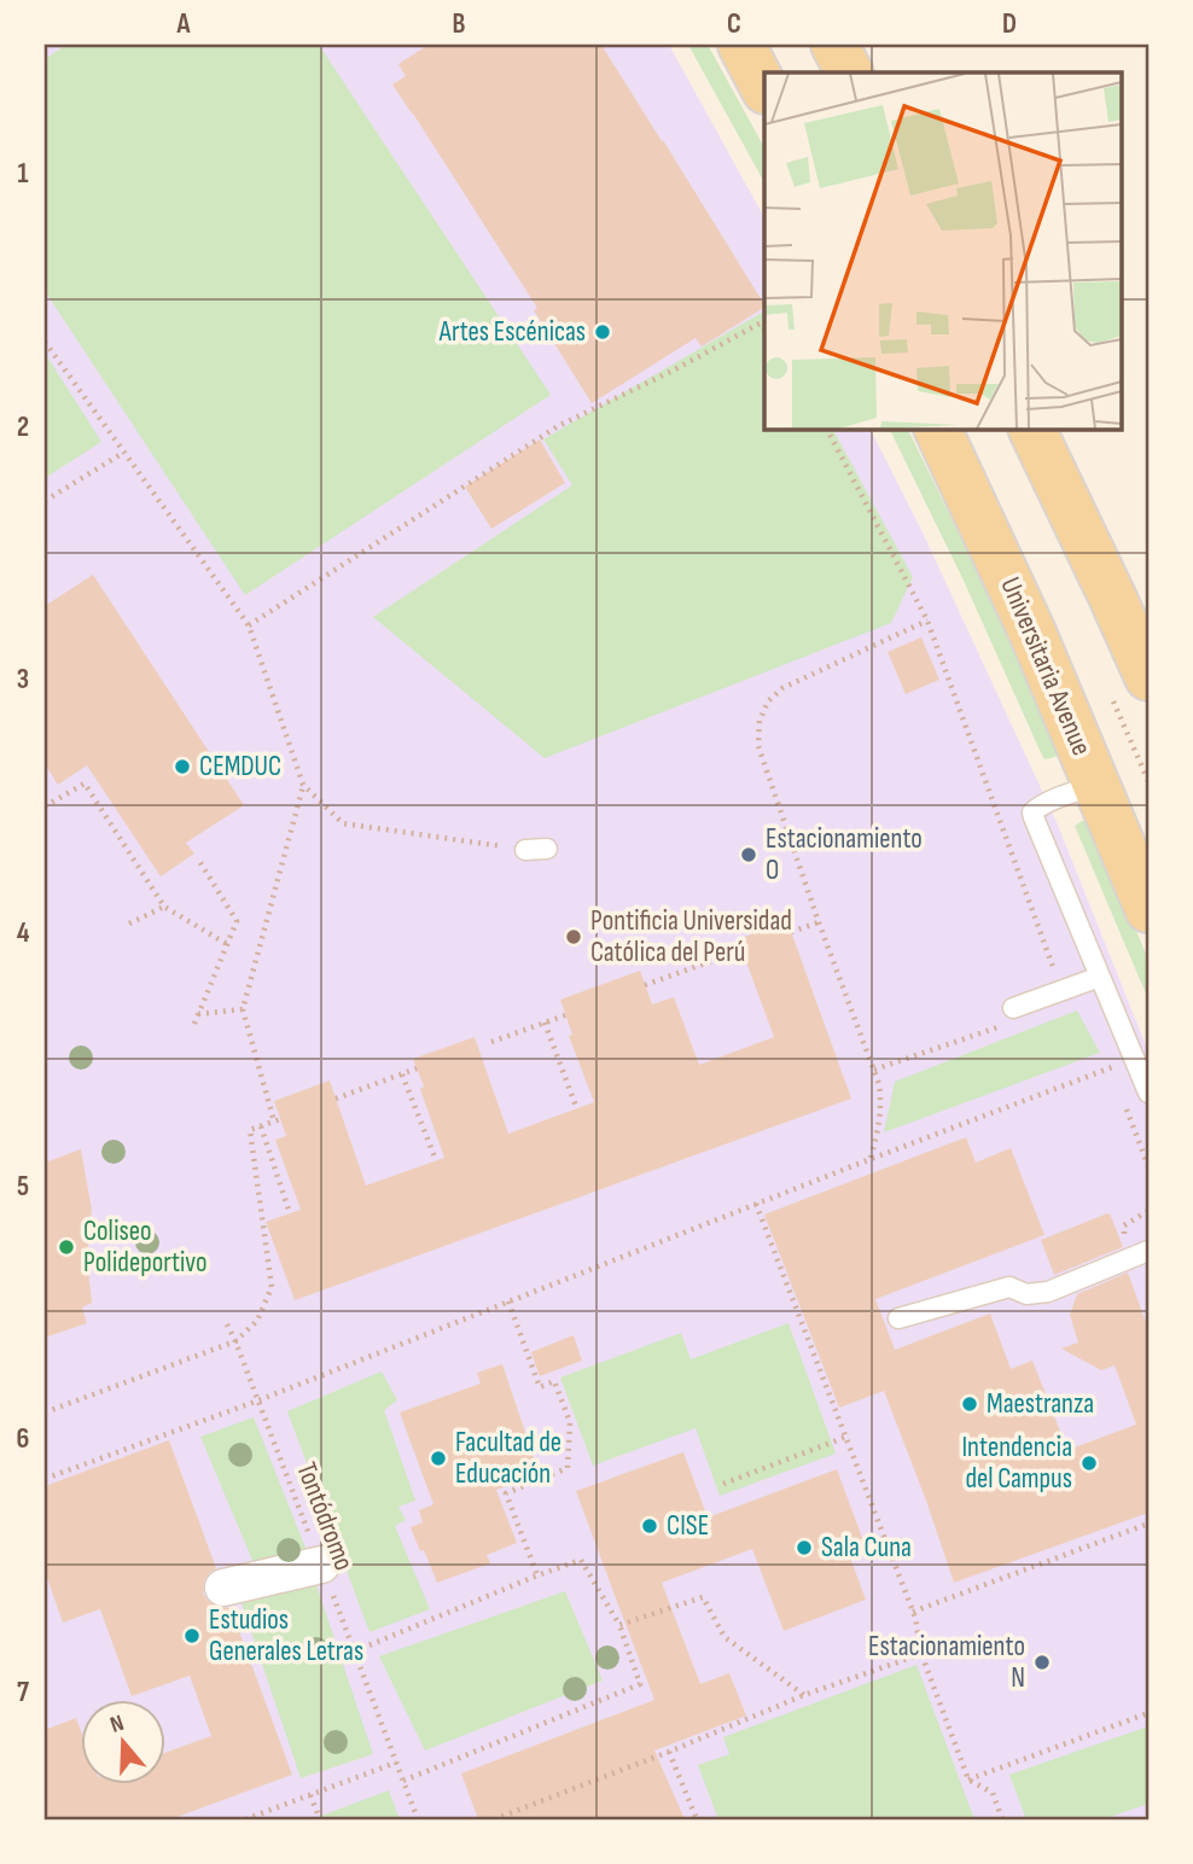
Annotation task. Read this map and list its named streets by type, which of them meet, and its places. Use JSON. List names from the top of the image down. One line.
{"streets":{"main road":["Universitaria Avenue"],"path":["Tontódromo"]},"places":["Artes Escénicas","CEMDUC","Estacionamiento O","Pontificia Universidad Católica del Perú","Coliseo Polideportivo","Maestranza","Facultad de Educación","Intendencia del Campus","CISE","Sala Cuna","Estudios Generales Letras","Estacionamiento N"],"north":"top","grid":{"columns":["A","B","C","D"],"rows":["1","2","3","4","5","6","7"]}}
